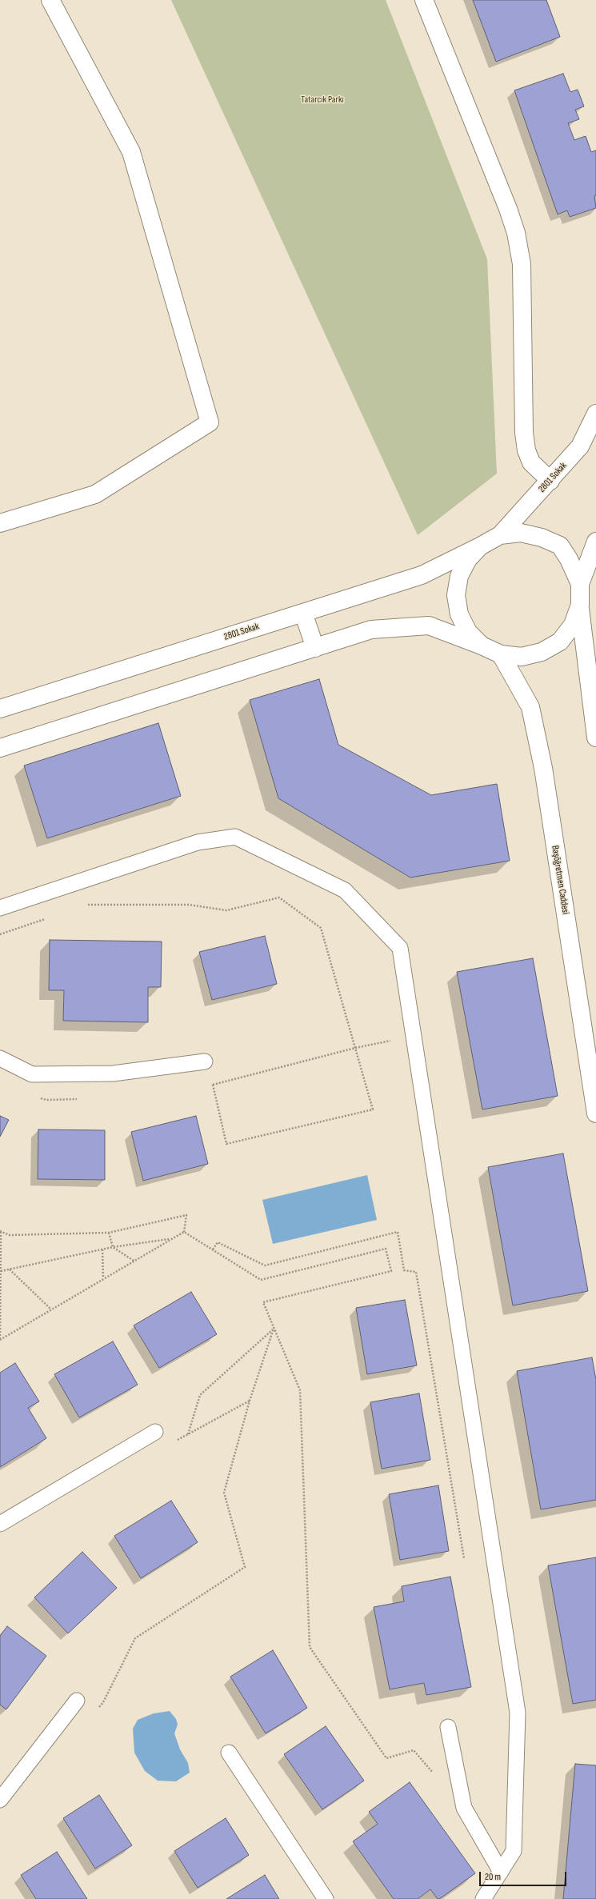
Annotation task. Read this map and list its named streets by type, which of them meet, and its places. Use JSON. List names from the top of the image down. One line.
{"streets":{"street":["2801 Sokak","Başöğretmen Caddesi"]},"parks":["Tatarcık Parkı"],"scale_bar":"20 m"}
